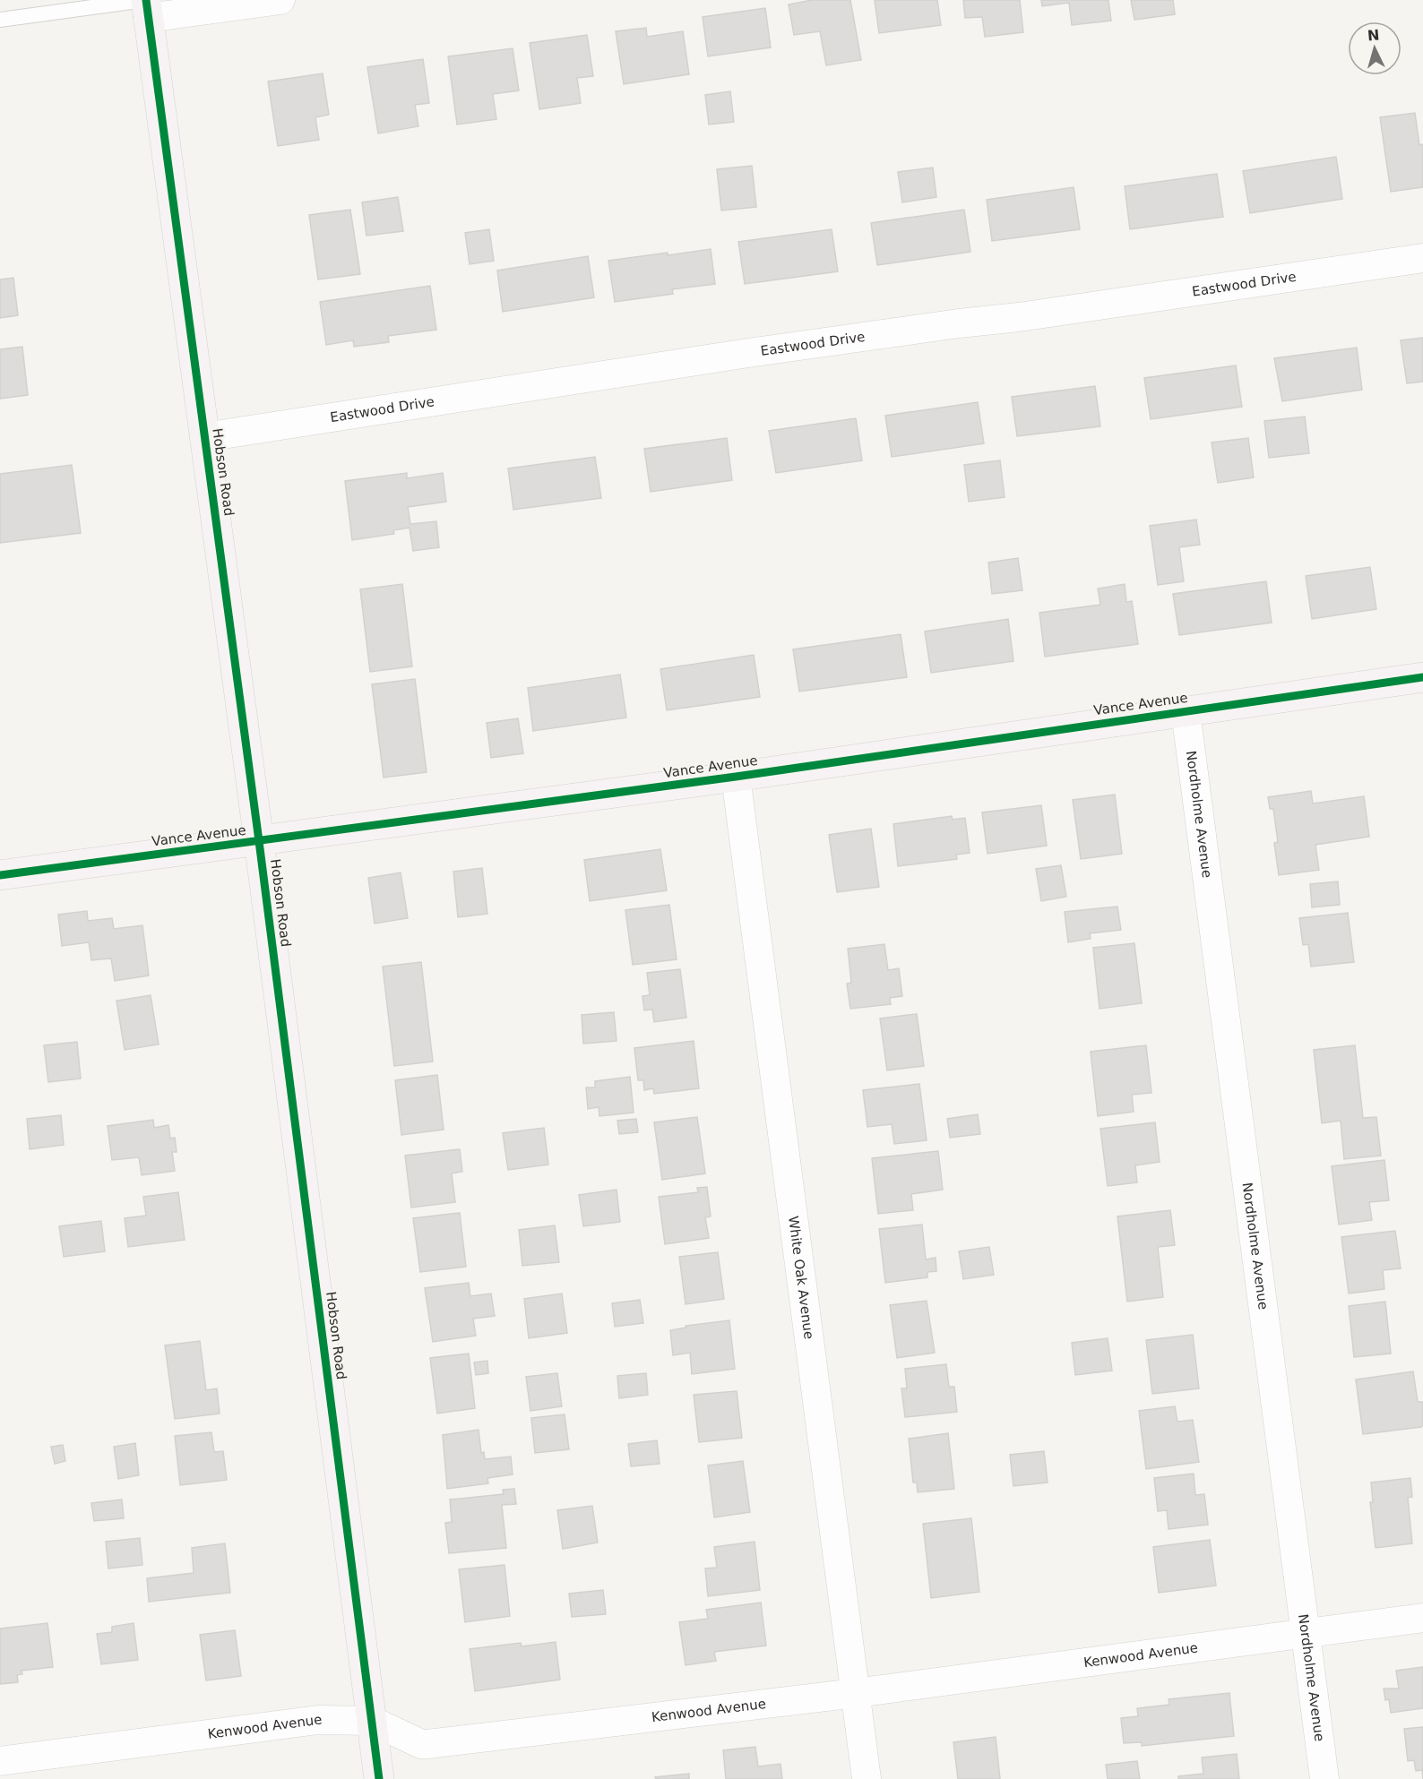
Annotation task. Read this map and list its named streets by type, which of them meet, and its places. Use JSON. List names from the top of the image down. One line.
{"streets":{"main road":["Hobson Road","Vance Avenue"],"street":["Eastwood Drive","Nordholme Avenue","White Oak Avenue","Kenwood Avenue"]},"crossings":[["Eastwood Drive","Hobson Road"],["Hobson Road","Vance Avenue"],["Hobson Road","Kenwood Avenue"],["Vance Avenue","Nordholme Avenue"],["Vance Avenue","White Oak Avenue"],["Nordholme Avenue","Kenwood Avenue"],["White Oak Avenue","Kenwood Avenue"]],"north":"top"}
